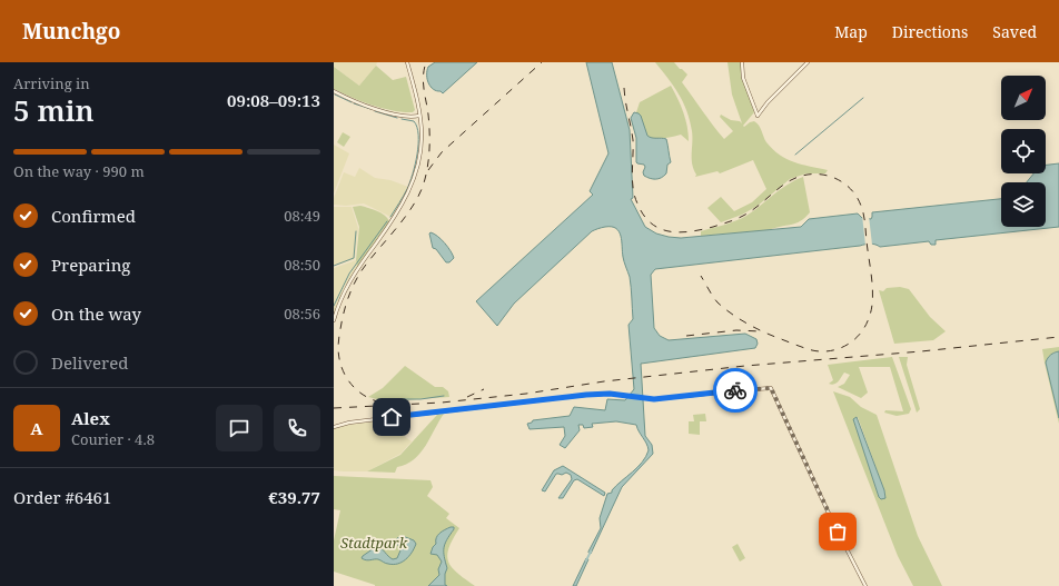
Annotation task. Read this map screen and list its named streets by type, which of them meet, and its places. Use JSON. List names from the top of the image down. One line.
{"parks":["Stadtpark"],"north":"top right","page":{"header":"Munchgo","nav":["Map","Directions","Saved"],"heading":["5 min","Arriving in","09:08–09:13"],"panel":["Alex","Courier · 4.8","Order #6461","€39.77"],"bar":"On the way · 990 m","list":[["Confirmed","08:49"],["Preparing","08:50"],["On the way","08:56"],"Delivered"],"round":"A"}}
